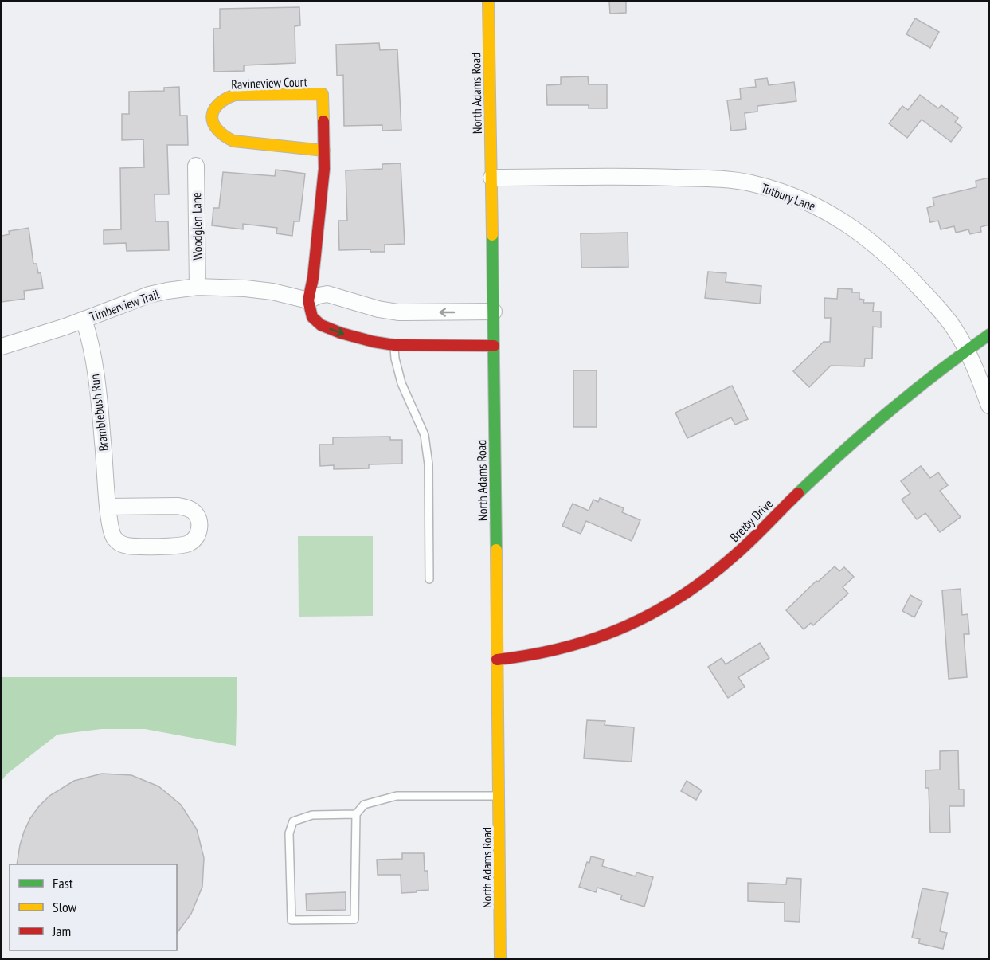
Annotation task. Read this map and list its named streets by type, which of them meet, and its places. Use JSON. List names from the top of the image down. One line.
{"streets":{"street":["Ravineview Court","North Adams Road","Tutbury Lane","Woodglen Lane","Timberview Trail","Bramblebush Run","Bretby Drive"]},"crossings":[["Ravineview Court","Timberview Trail"],["North Adams Road","Tutbury Lane"],["North Adams Road","Timberview Trail"],["North Adams Road","Bretby Drive"],["Tutbury Lane","Bretby Drive"],["Woodglen Lane","Timberview Trail"],["Timberview Trail","Bramblebush Run"]],"legend":["Fast","Slow","Jam"]}
